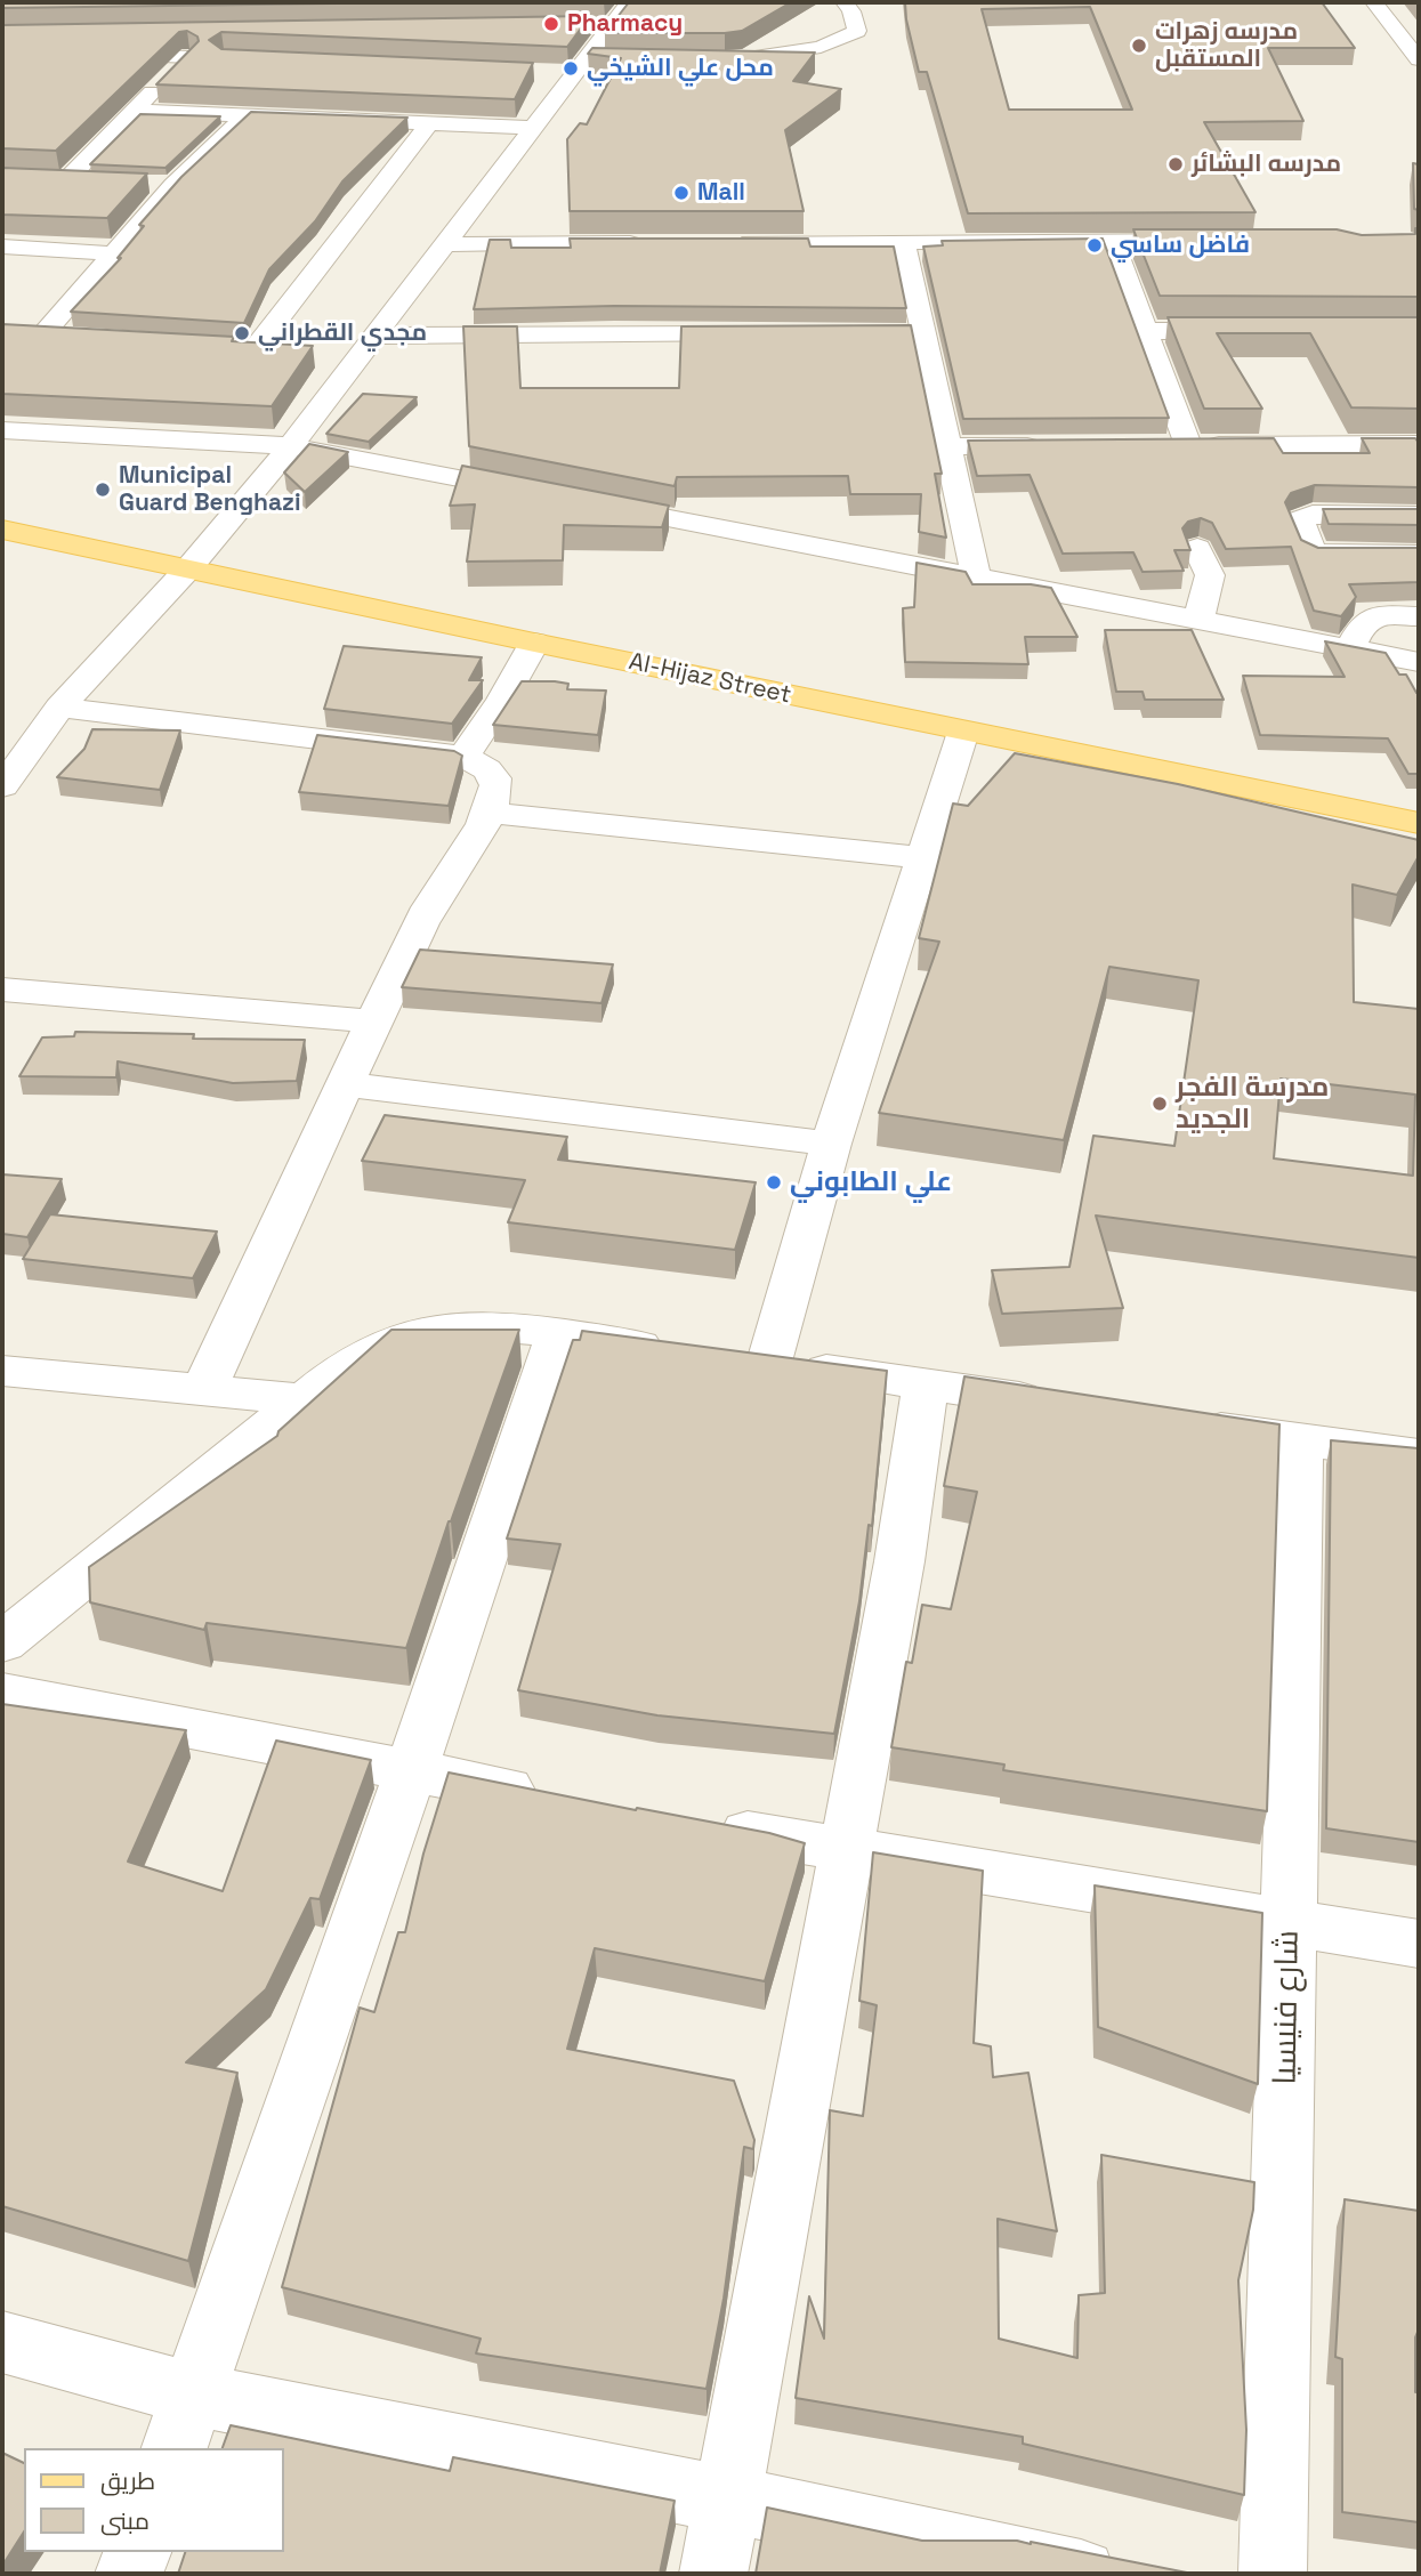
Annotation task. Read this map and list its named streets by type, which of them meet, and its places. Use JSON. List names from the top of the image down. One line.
{"streets":{"main road":["Al-Hijaz Street"],"street":["شارع فنيسيا"]},"places":["Pharmacy","مدرسه زهرات المستقبل","محل علي الشيخي","مدرسه البشائر","Mall","فاضل ساسي","مجدي القطراني","Municipal Guard Benghazi","مدرسة الفجر الجديد","علي الطابوني"],"legend":["طريق","مبنى"]}
